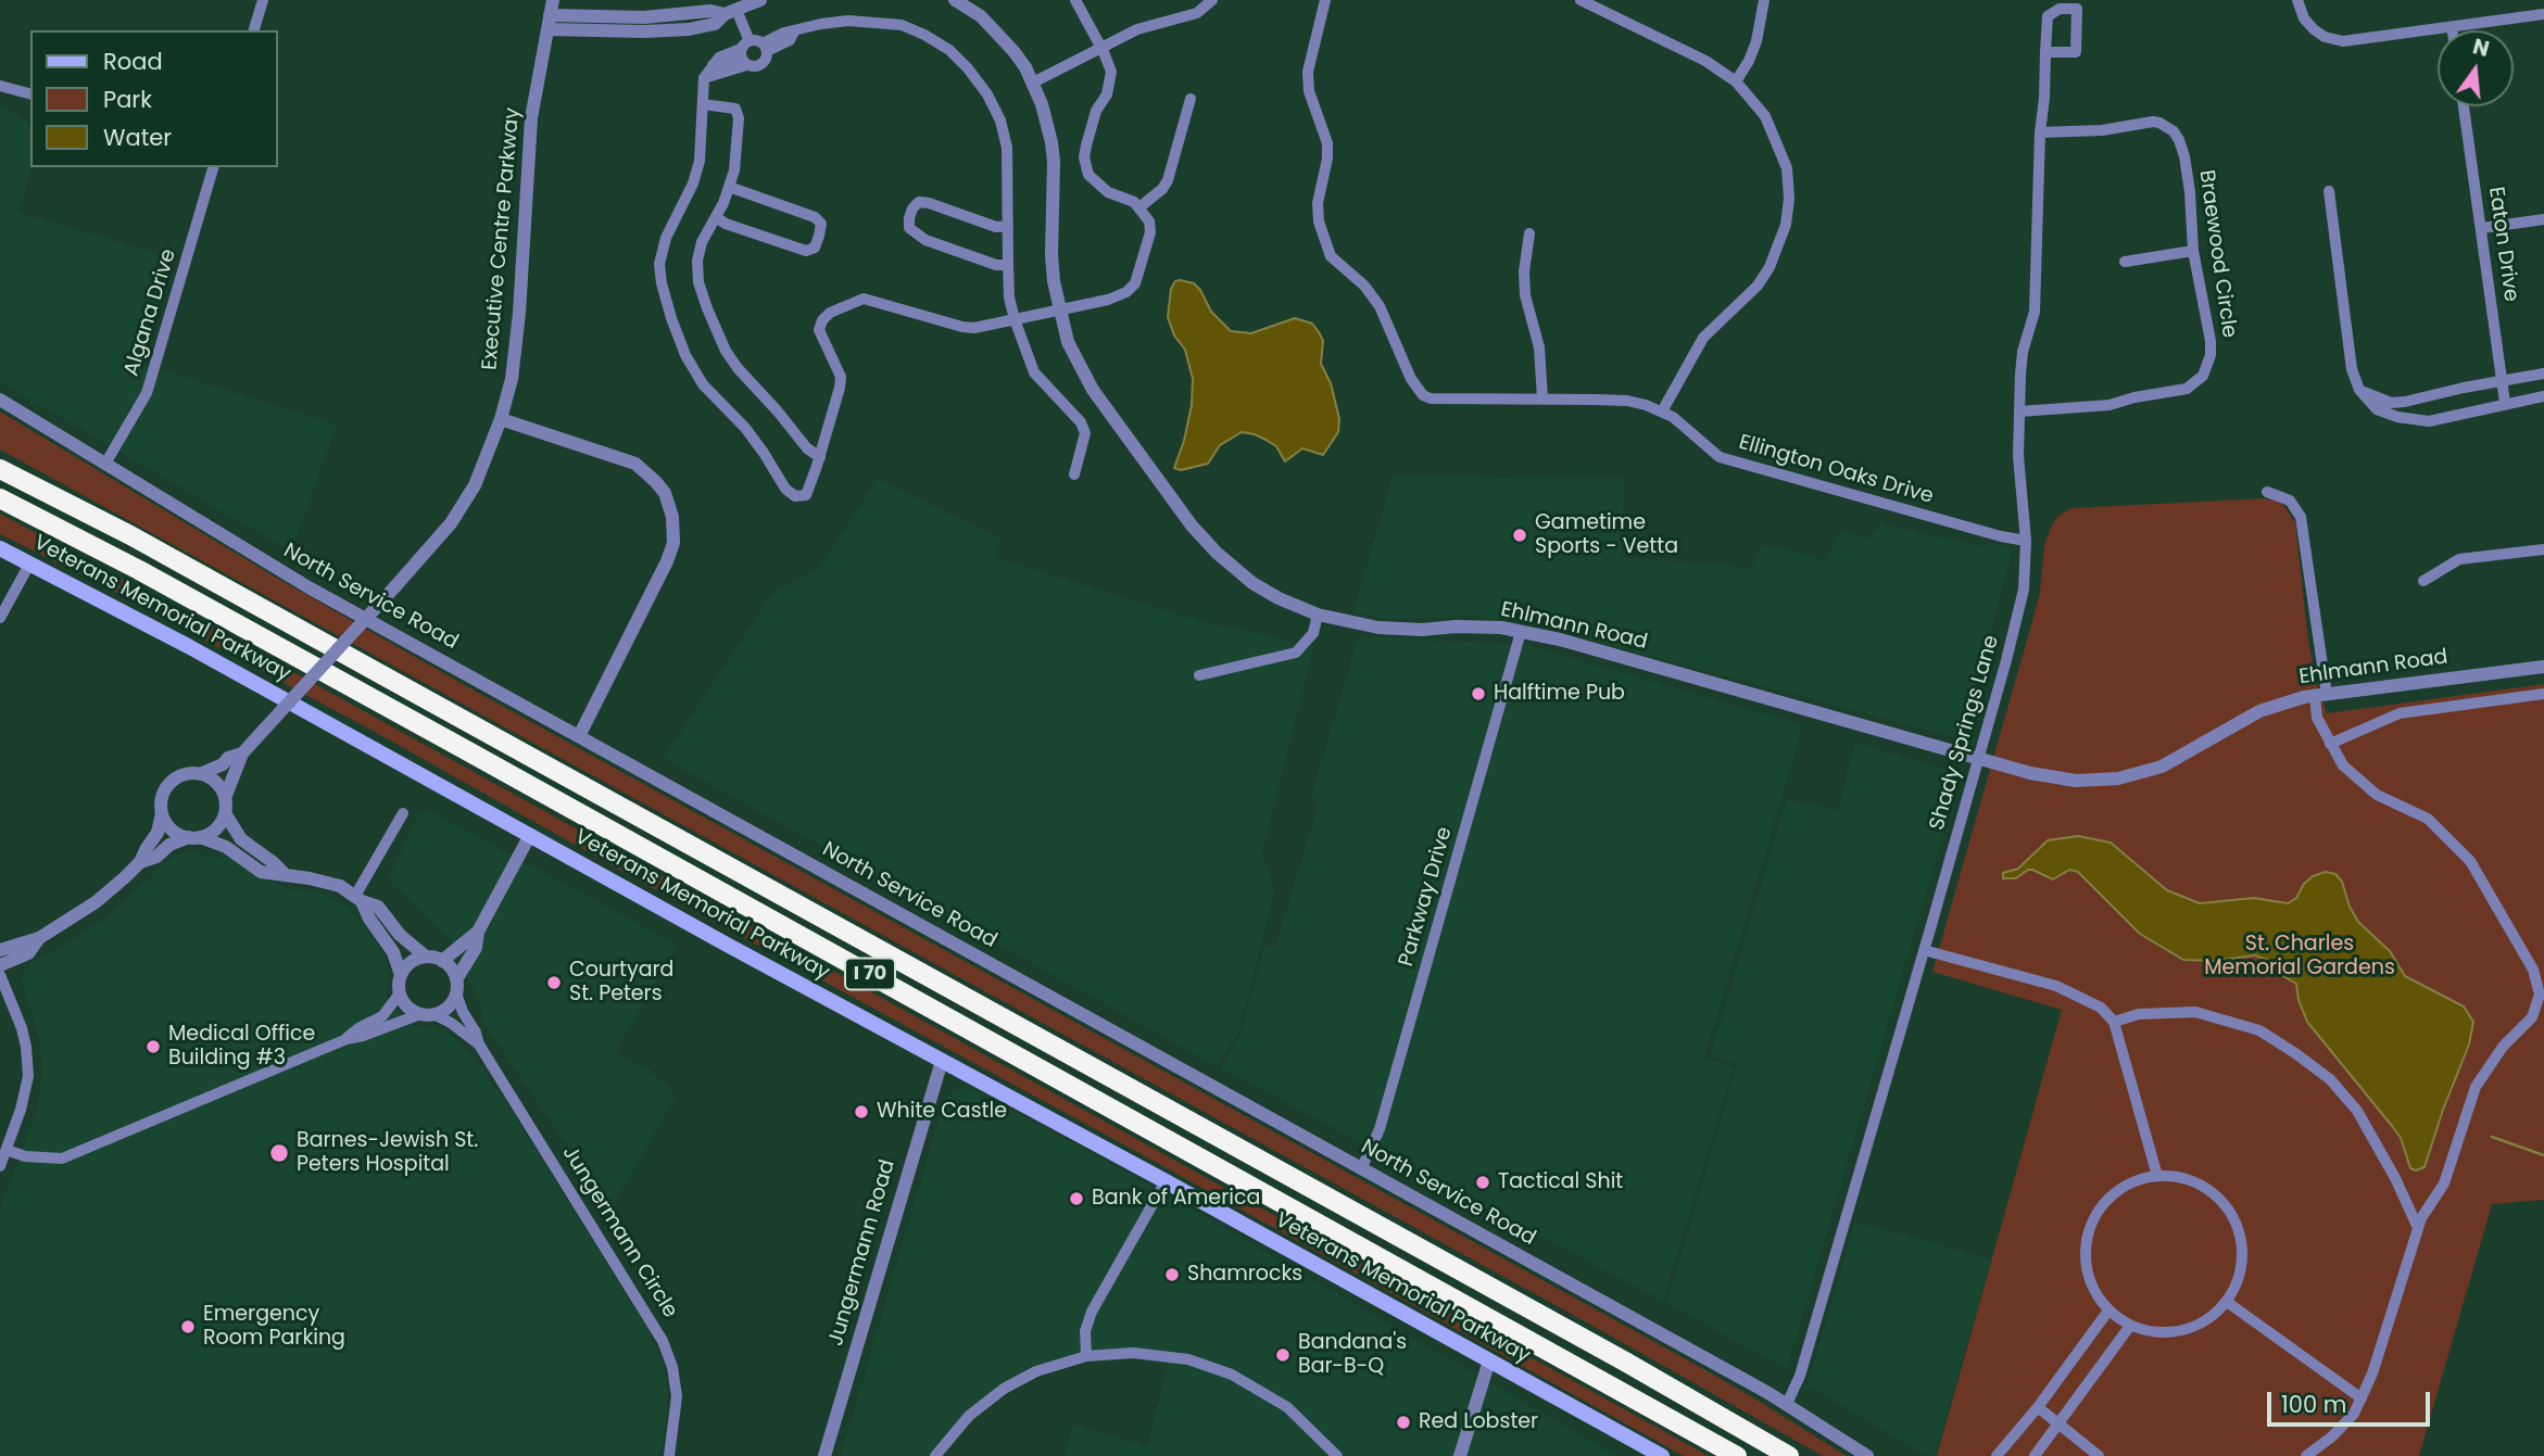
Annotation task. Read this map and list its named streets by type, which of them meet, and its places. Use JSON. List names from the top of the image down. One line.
{"streets":{"highway":["I 70"],"main road":["Veterans Memorial Parkway"],"street":["Executive Centre Parkway","Eaton Drive","Braewood Circle","Algana Drive","Ellington Oaks Drive","North Service Road","Ehlmann Road","Shady Springs Lane","Parkway Drive","Jungermann Circle","Jungermann Road"]},"crossings":[["Braewood Circle","Shady Springs Lane"],["Algana Drive","North Service Road"],["Ellington Oaks Drive","Shady Springs Lane"],["North Service Road","Shady Springs Lane"],["North Service Road","Parkway Drive"],["Veterans Memorial Parkway","Jungermann Road"],["Ehlmann Road","Shady Springs Lane"],["Ehlmann Road","Parkway Drive"]],"parks":["St. Charles Memorial Gardens"],"places":["Gametime Sports - Vetta","Halftime Pub","Courtyard St. Peters","Medical Office Building #3","White Castle","Barnes-Jewish St. Peters Hospital","Tactical Shit","Bank of America","Shamrocks","Emergency Room Parking","Bandana's Bar-B-Q","Red Lobster"],"legend":["Road","Park","Water"],"scale_bar":"100 m","north":"top"}
